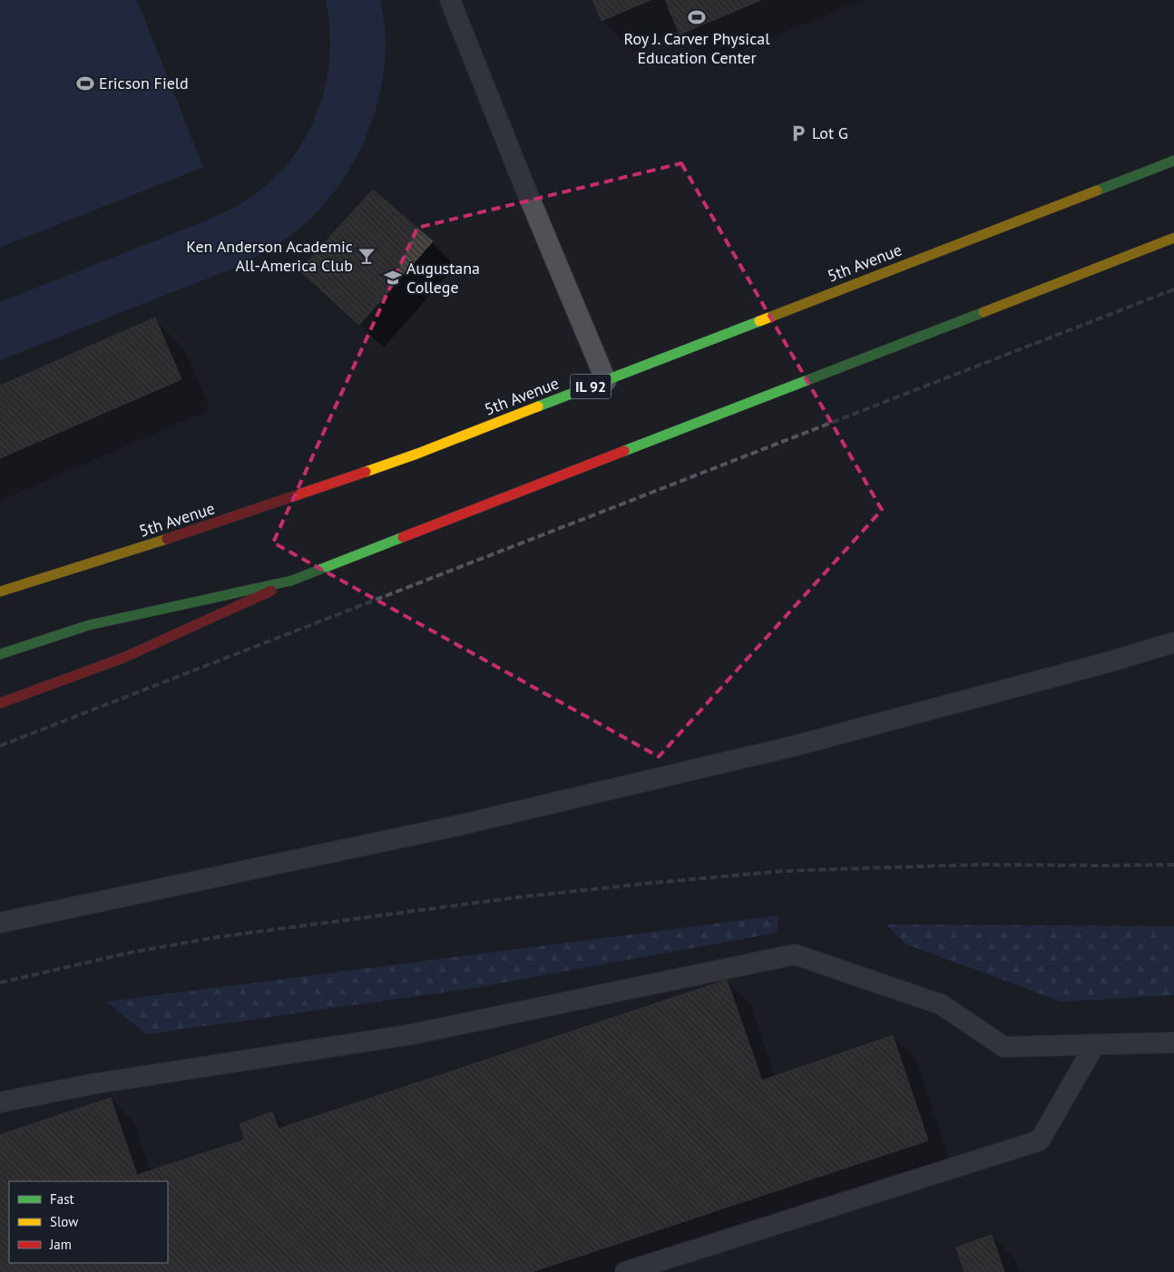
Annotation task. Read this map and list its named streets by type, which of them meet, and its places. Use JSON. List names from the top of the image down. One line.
{"streets":{"main road":["5th Avenue","IL 92"]},"places":{"sports":["Roy J. Carver Physical Education Center","Ericson Field"],"parking":["Lot G"],"bar":["Ken Anderson Academic All-America Club"],"school or university":["Augustana College"]},"legend":["Fast","Slow","Jam"]}
